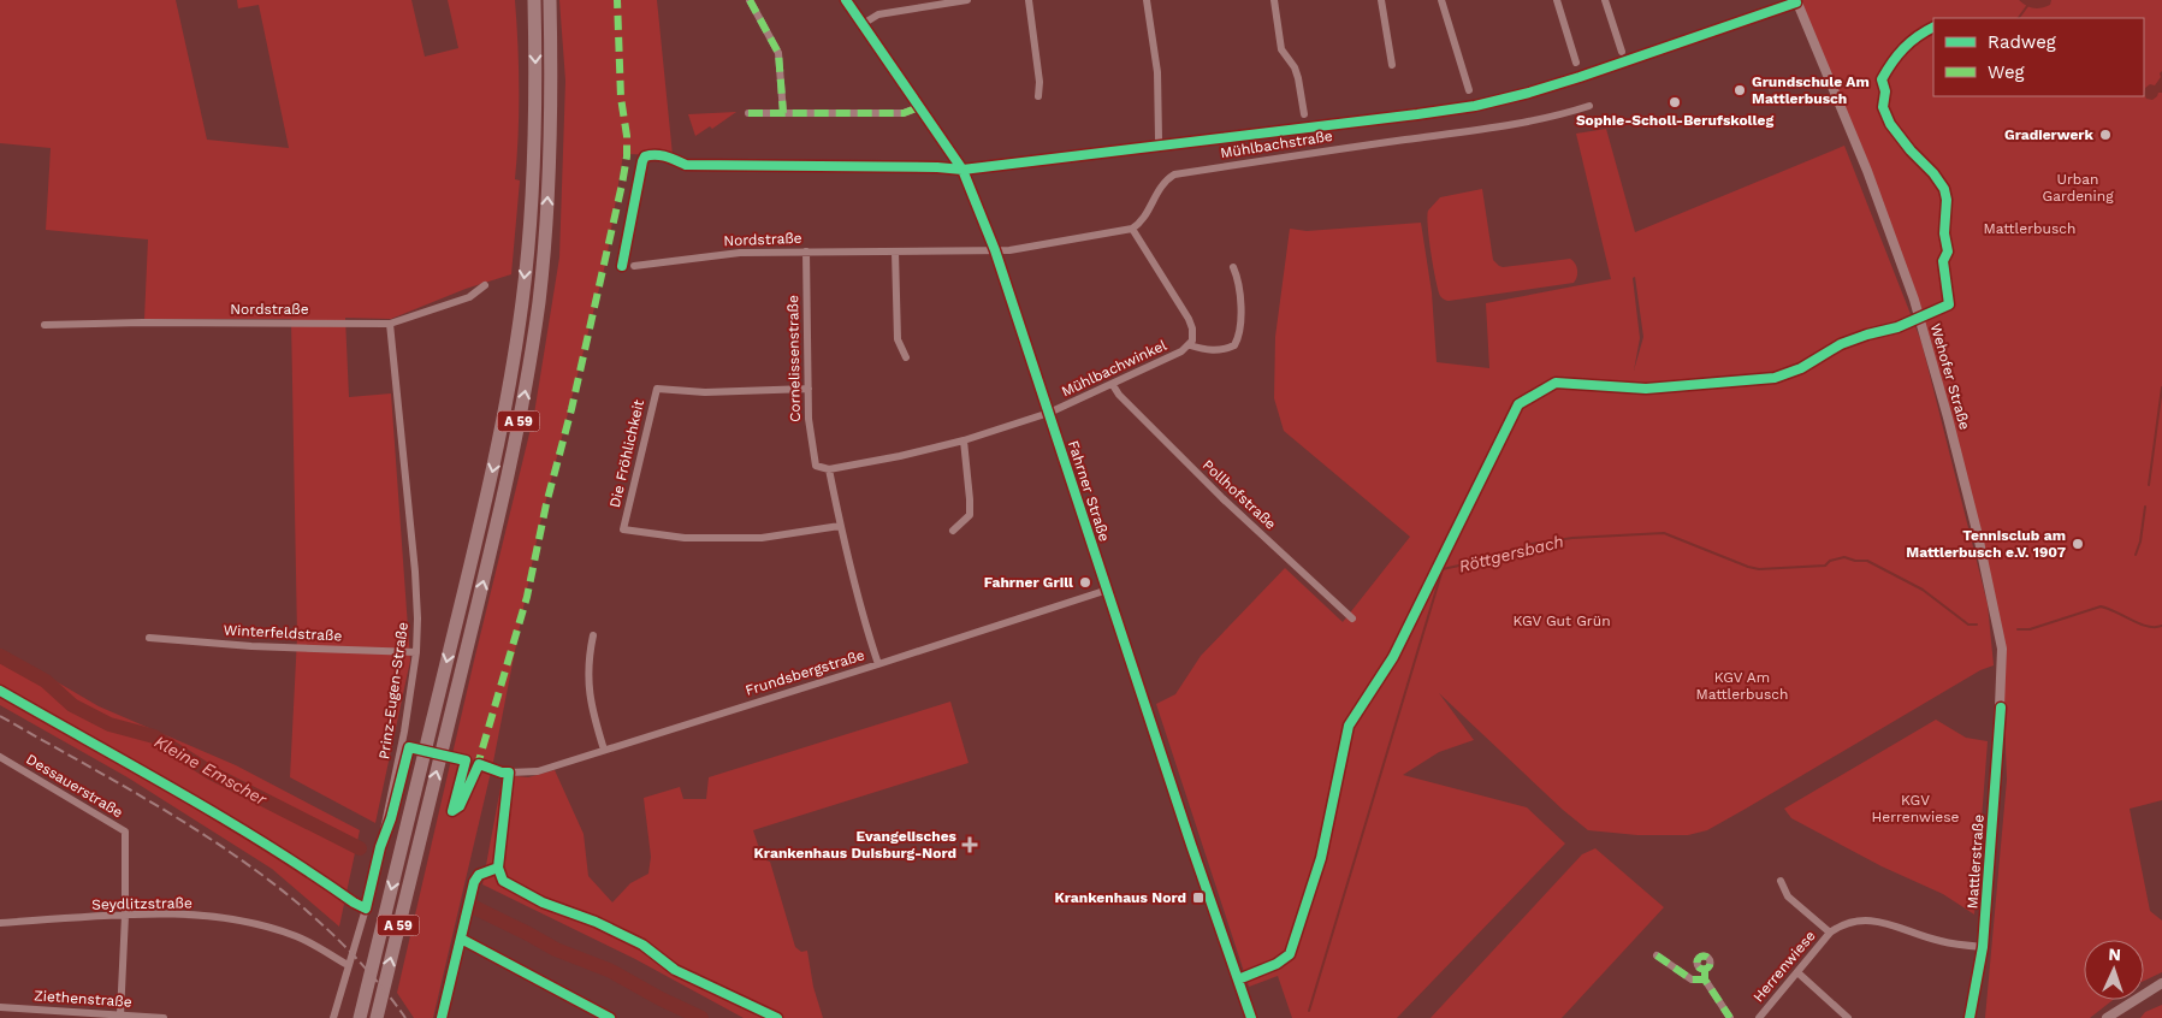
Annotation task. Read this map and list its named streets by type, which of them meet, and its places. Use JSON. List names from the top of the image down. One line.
{"streets":{"highway":["A 59"],"street":["Mühlbachstraße","Nordstraße","Cornelissenstraße","Mühlbachwinkel","Wehofer Straße","Die Fröhlichkeit","Fahrner Straße","Pollhofstraße","Winterfeldstraße","Frundsbergstraße","Prinz-Eugen-Straße","Dessauerstraße","Mattlerstraße","Seydlitzstraße","Herrenwiese","Ziethenstraße"]},"crossings":[["Mühlbachstraße","Mühlbachwinkel"],["Nordstraße","Cornelissenstraße"],["Nordstraße","Fahrner Straße"],["Nordstraße","Prinz-Eugen-Straße"],["Cornelissenstraße","Mühlbachwinkel"],["Cornelissenstraße","Die Fröhlichkeit"],["Mühlbachwinkel","Fahrner Straße"],["Mühlbachwinkel","Pollhofstraße"],["Wehofer Straße","Mattlerstraße"],["Fahrner Straße","Frundsbergstraße"],["Winterfeldstraße","Prinz-Eugen-Straße"],["Prinz-Eugen-Straße","Seydlitzstraße"],["Dessauerstraße","Seydlitzstraße"],["Mattlerstraße","Herrenwiese"]],"water":["Röttgersbach","Kleine Emscher"],"parks":["Urban Gardening","Mattlerbusch","KGV Gut Grün","KGV Am Mattlerbusch","KGV Herrenwiese"],"places":{"other":["Grundschule Am Mattlerbusch","Sophie-Scholl-Berufskolleg","Gradierwerk","Tennisclub am Mattlerbusch e.V. 1907","Fahrner Grill"],"health":["Evangelisches Krankenhaus Duisburg-Nord"],"transit":["Krankenhaus Nord"]},"legend":["Radweg","Weg"],"north":"top"}
